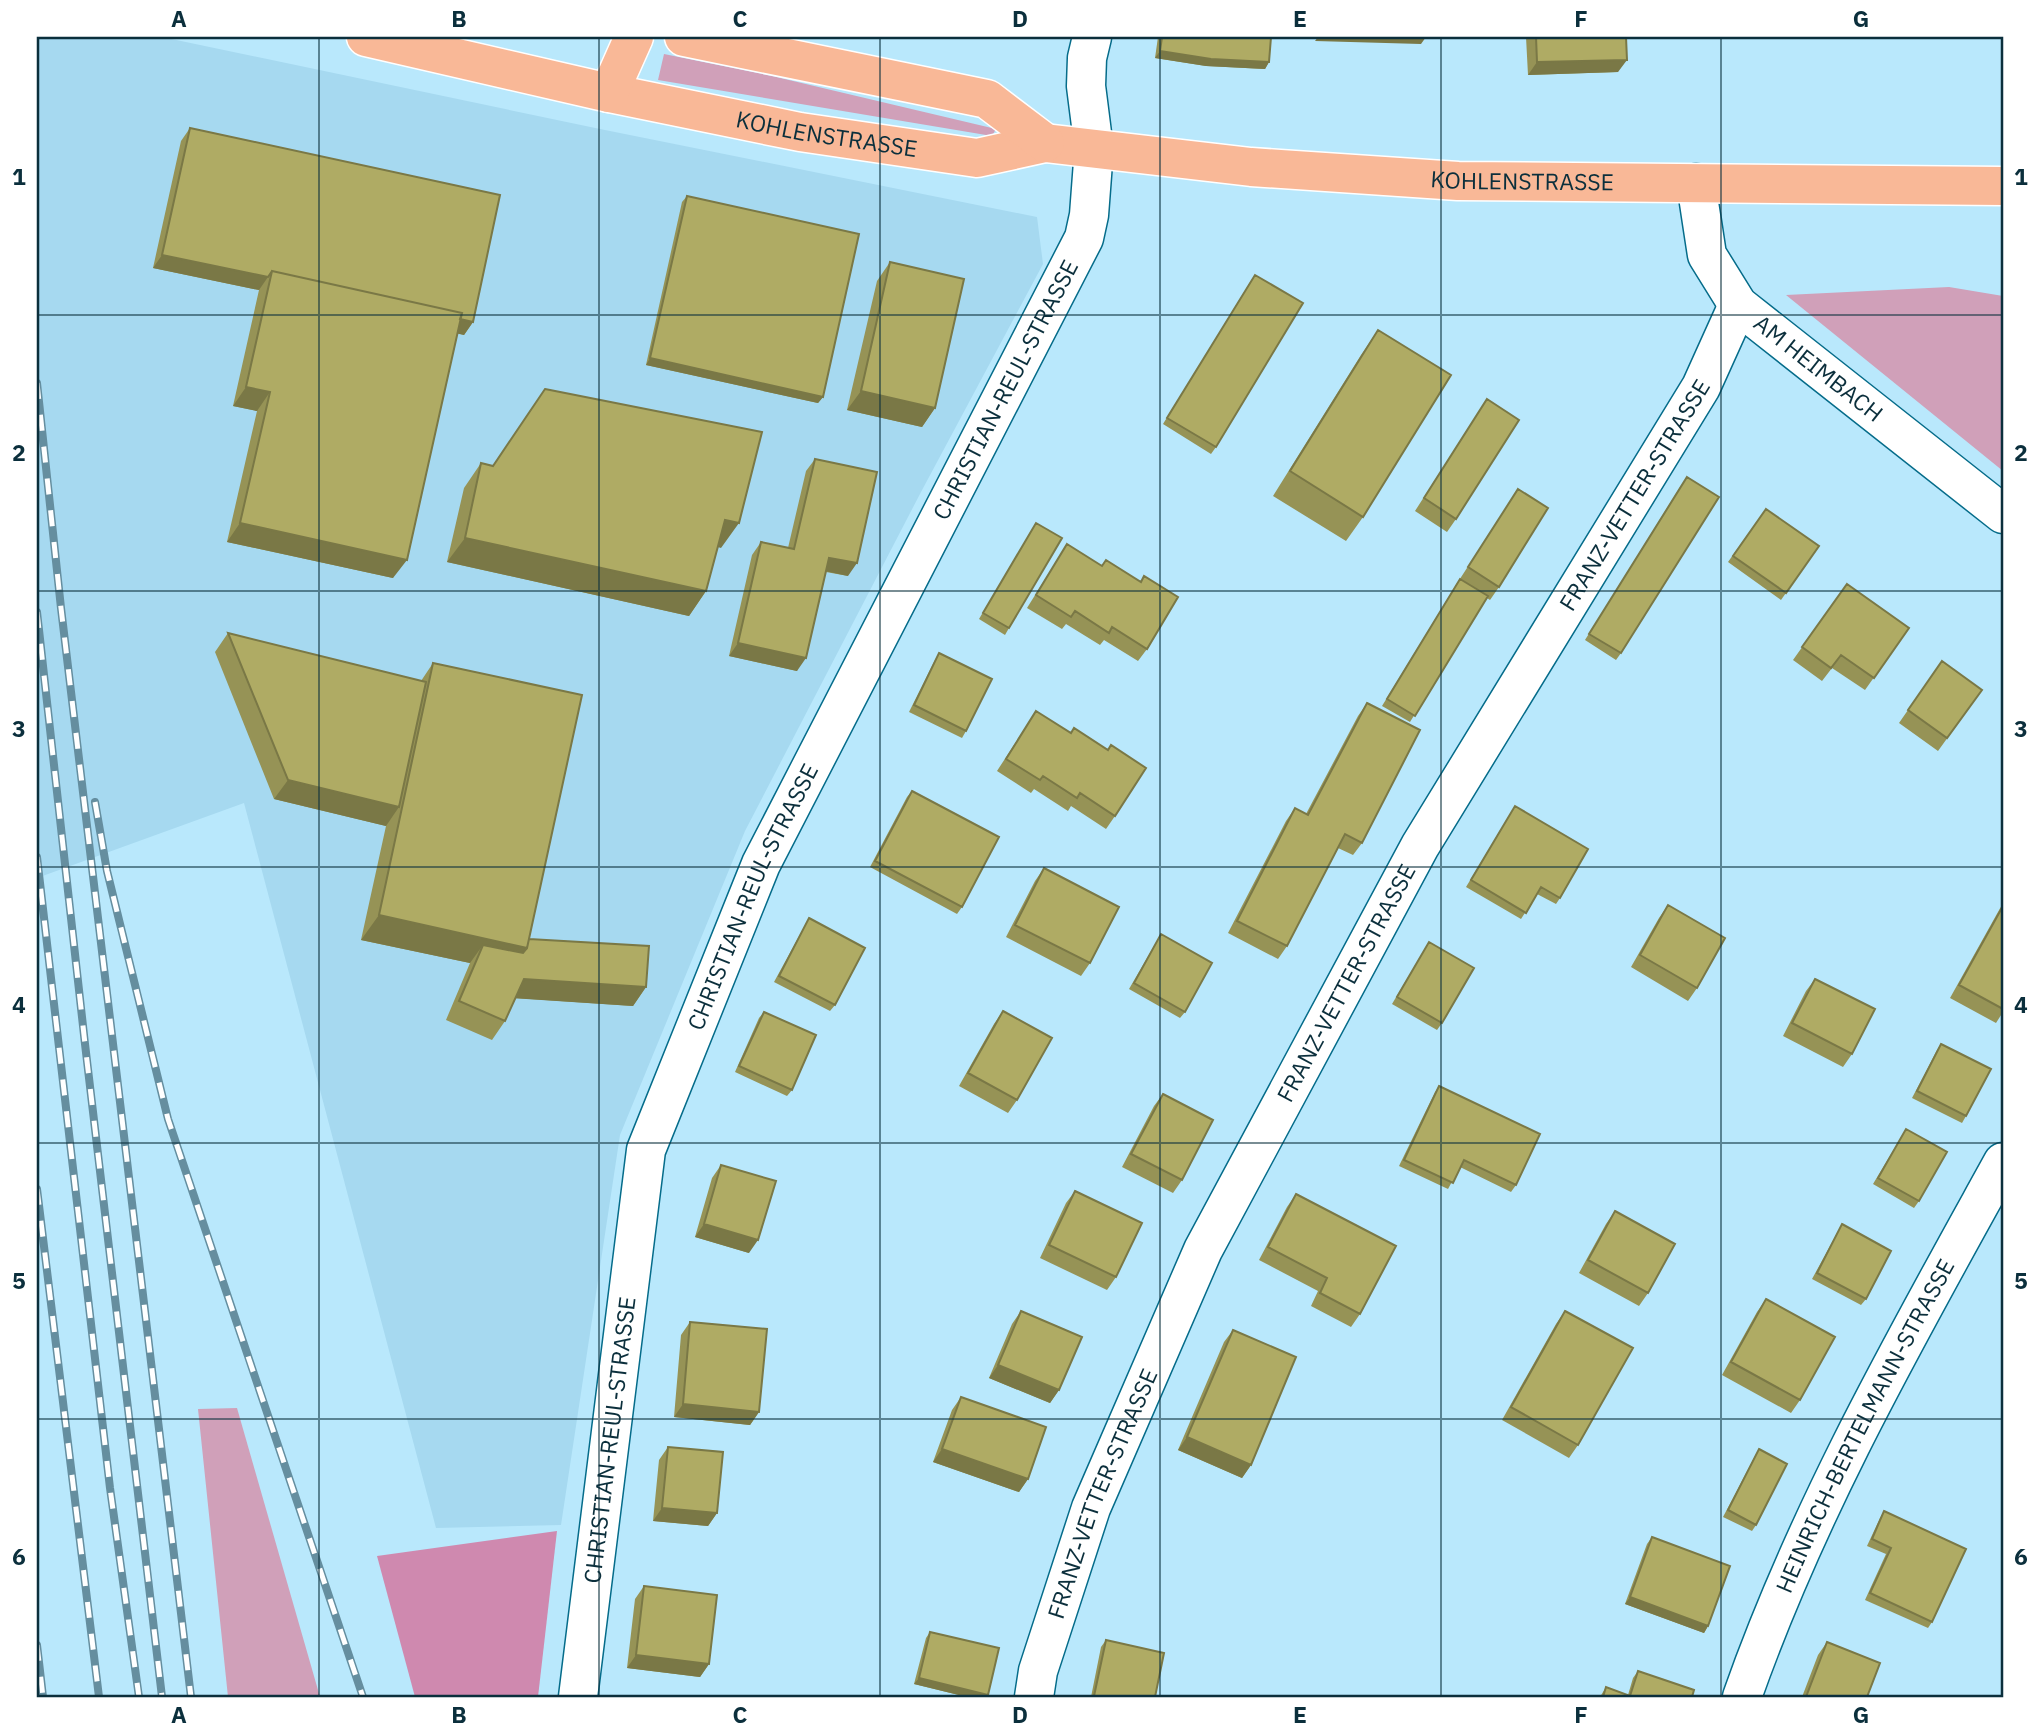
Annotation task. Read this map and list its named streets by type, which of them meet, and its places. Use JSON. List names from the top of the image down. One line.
{"streets":{"main road":["KOHLENSTRASSE"],"street":["AM HEIMBACH","CHRISTIAN-REUL-STRASSE","FRANZ-VETTER-STRASSE","HEINRICH-BERTELMANN-STRASSE"]},"crossings":[["KOHLENSTRASSE","AM HEIMBACH"],["KOHLENSTRASSE","CHRISTIAN-REUL-STRASSE"],["AM HEIMBACH","FRANZ-VETTER-STRASSE"]],"grid":{"columns":["A","B","C","D","E","F","G"],"rows":["1","2","3","4","5","6"]}}
